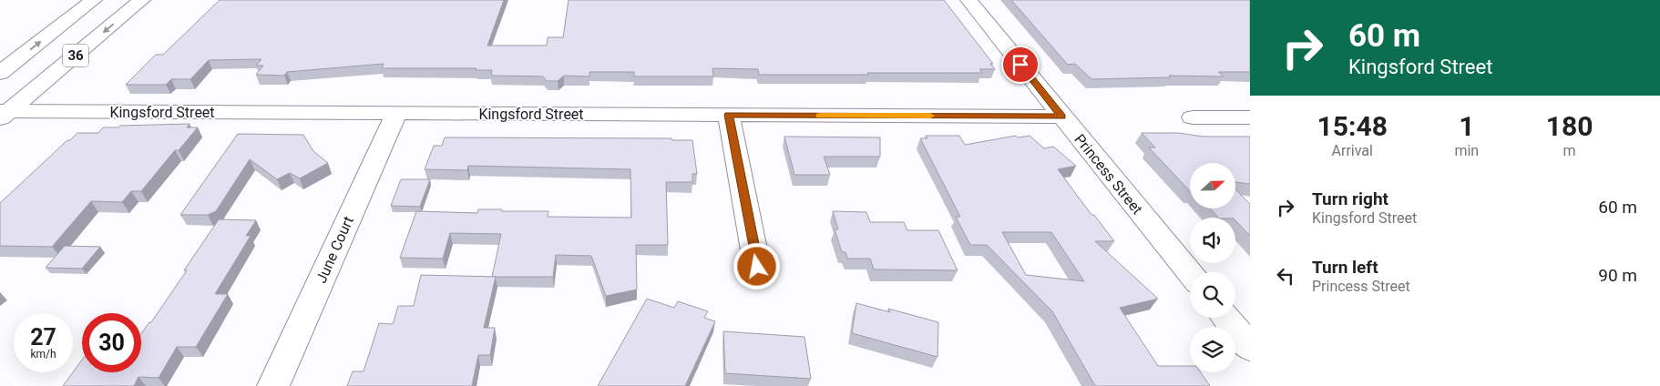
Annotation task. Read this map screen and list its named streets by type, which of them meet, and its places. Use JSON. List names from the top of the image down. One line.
{"streets":{"street":["36","Kingsford Street","Princess Street","June Court"]},"crossings":[["36","Kingsford Street"],["Kingsford Street","Princess Street"],["Kingsford Street","June Court"]],"north":"right","page":{"turn":["60 m","Kingsford Street"],"eta":["15:48","Arrival","1","min","180","m"],"list":[{"name":"Turn right","note":"Kingsford Street","value":"60 m"},{"name":"Turn left","note":"Princess Street","value":"90 m"}],"speed":"27 km/h","limit":"30"}}
